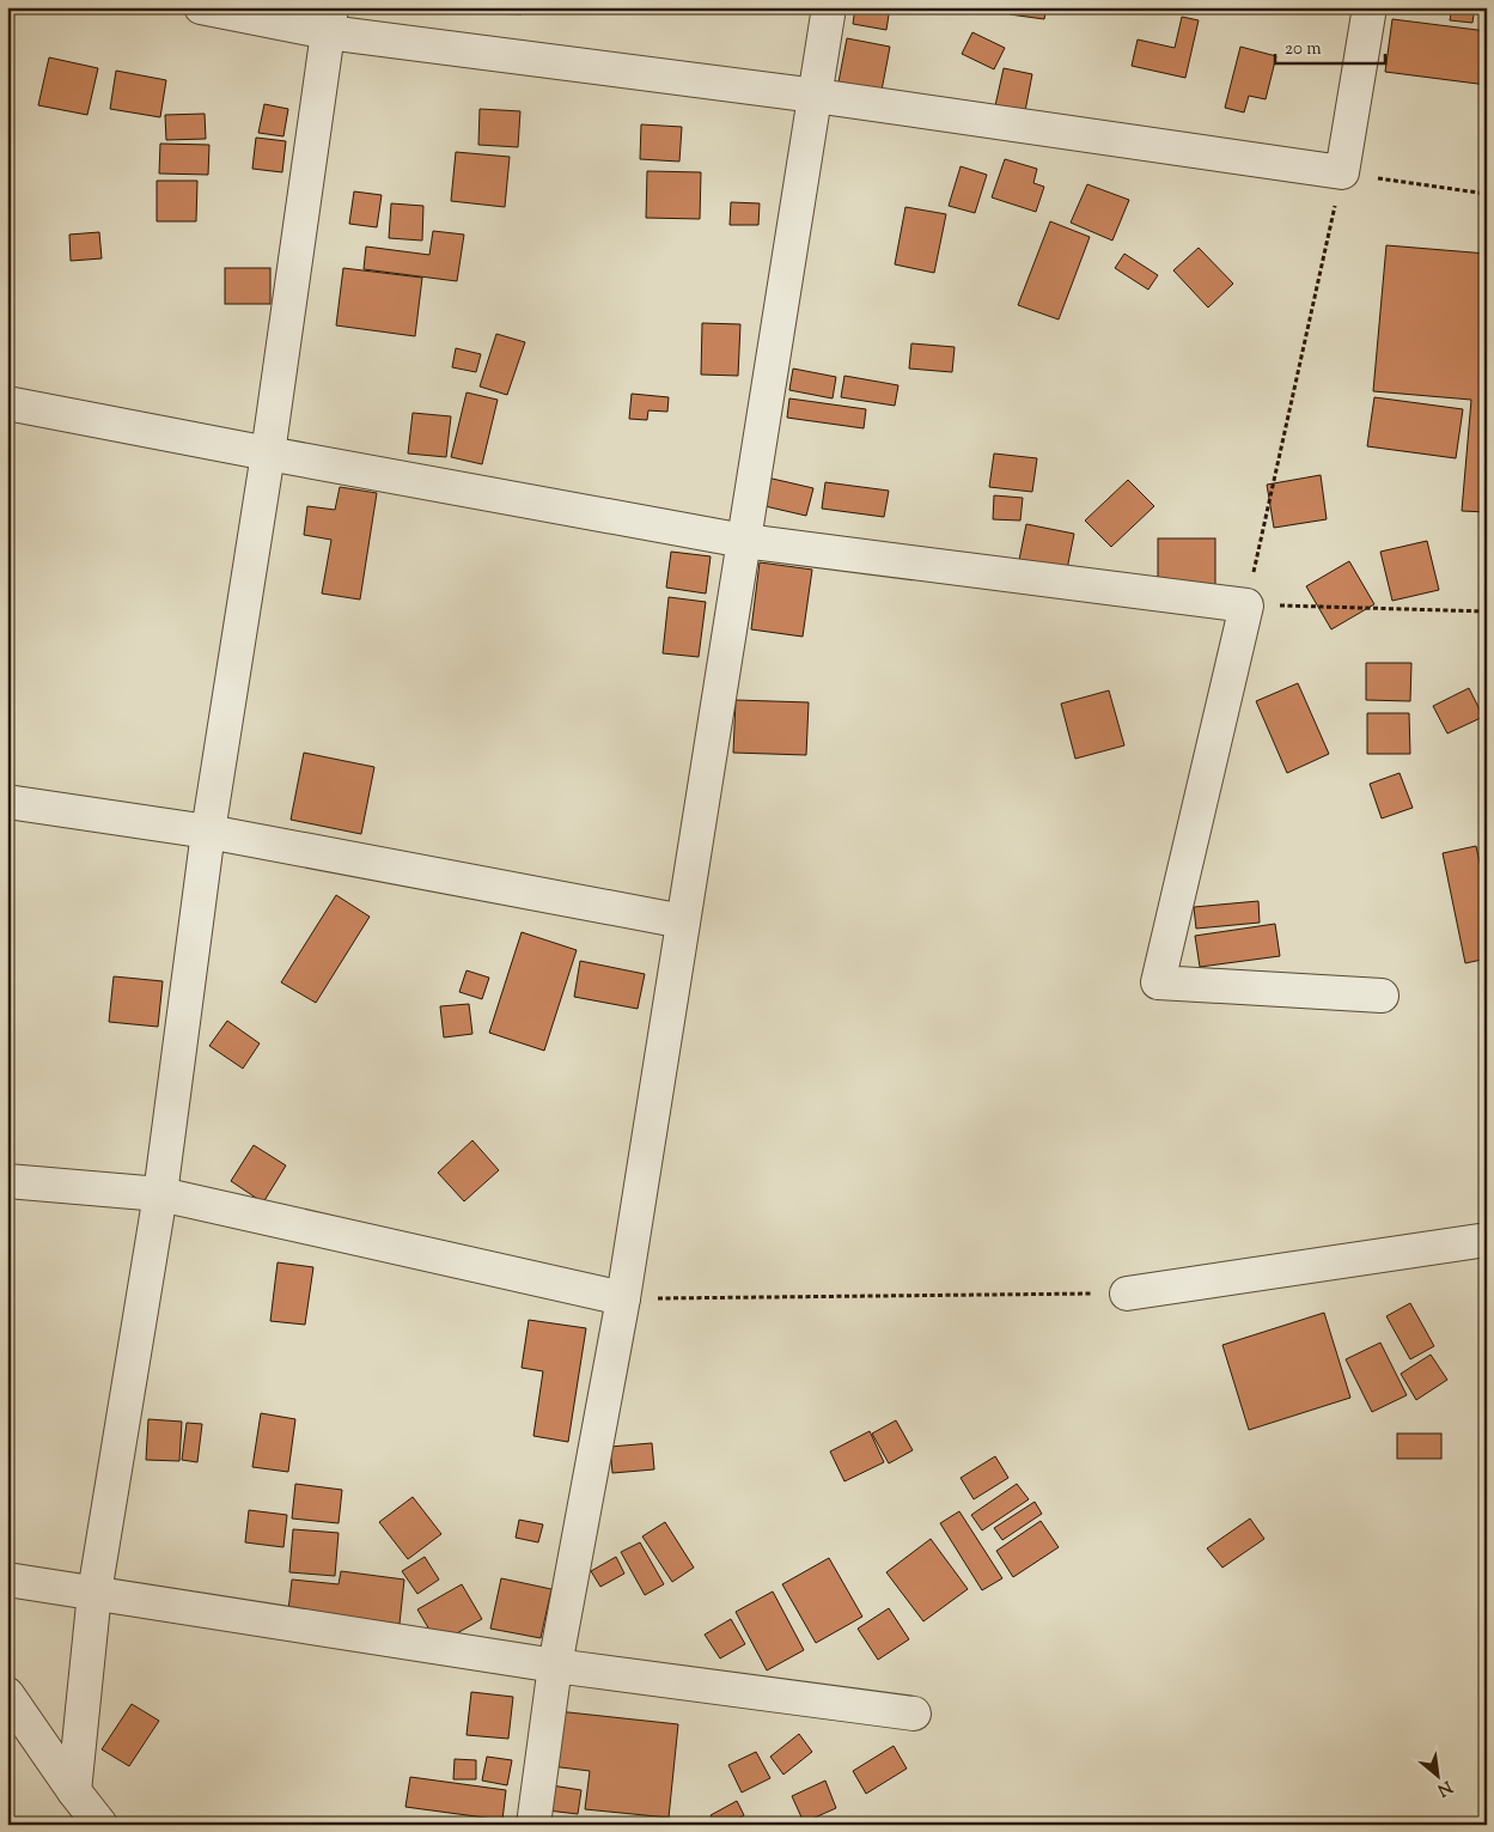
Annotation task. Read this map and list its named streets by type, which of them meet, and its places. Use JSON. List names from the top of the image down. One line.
{"scale_bar":"20 m","north":"bottom right"}
